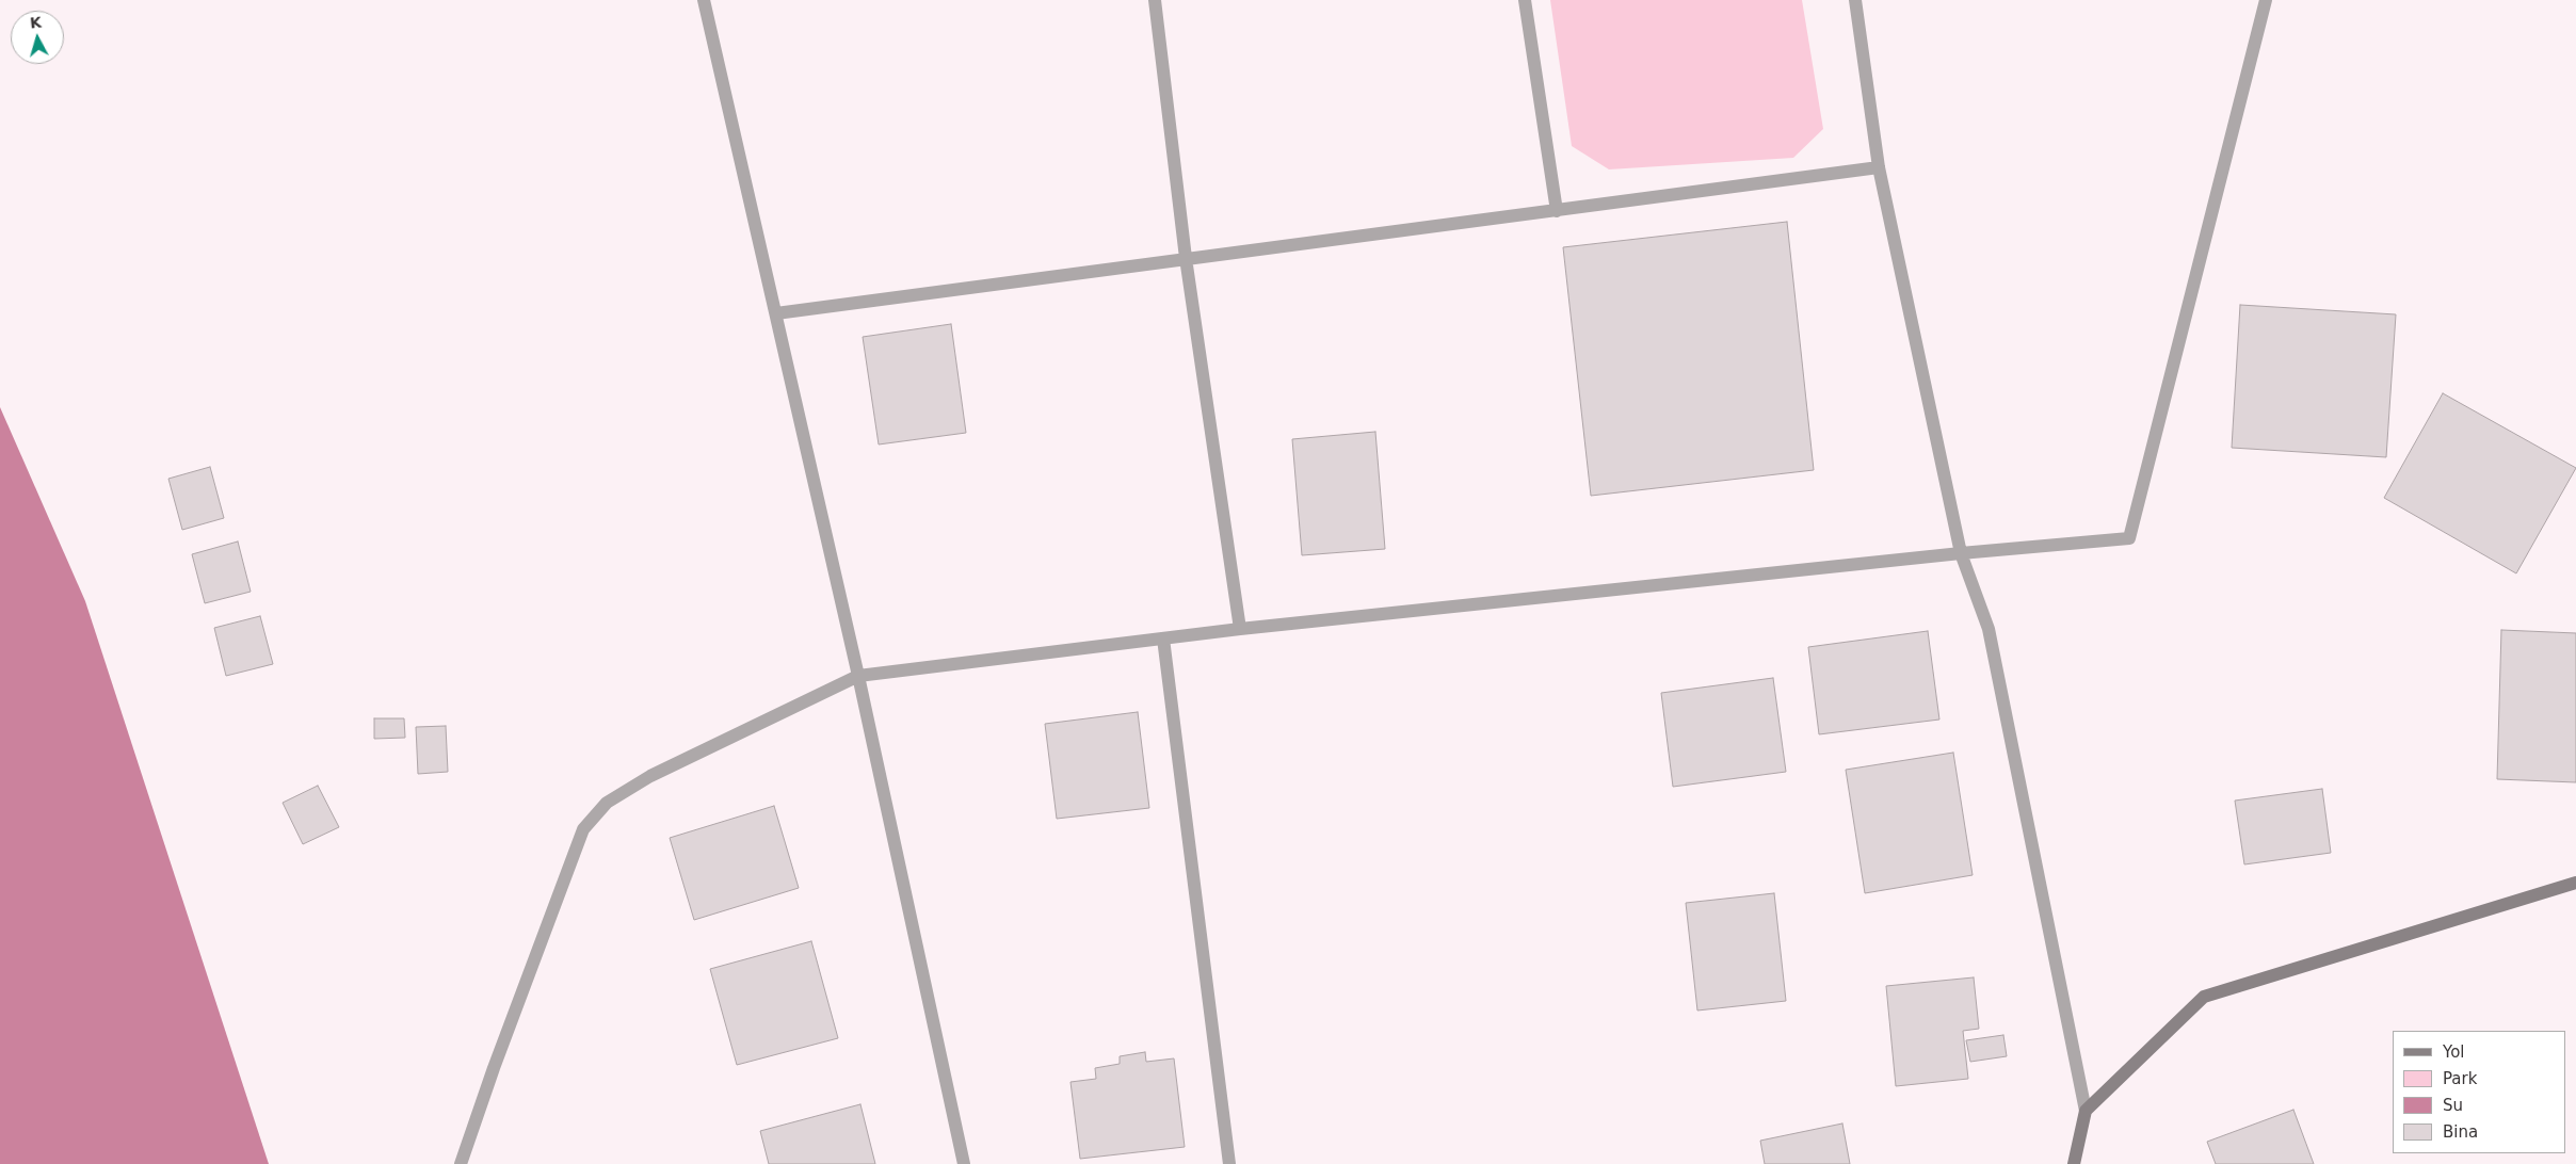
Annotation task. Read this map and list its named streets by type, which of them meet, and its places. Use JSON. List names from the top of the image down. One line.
{"legend":["Yol","Park","Su","Bina"],"north":"top"}
